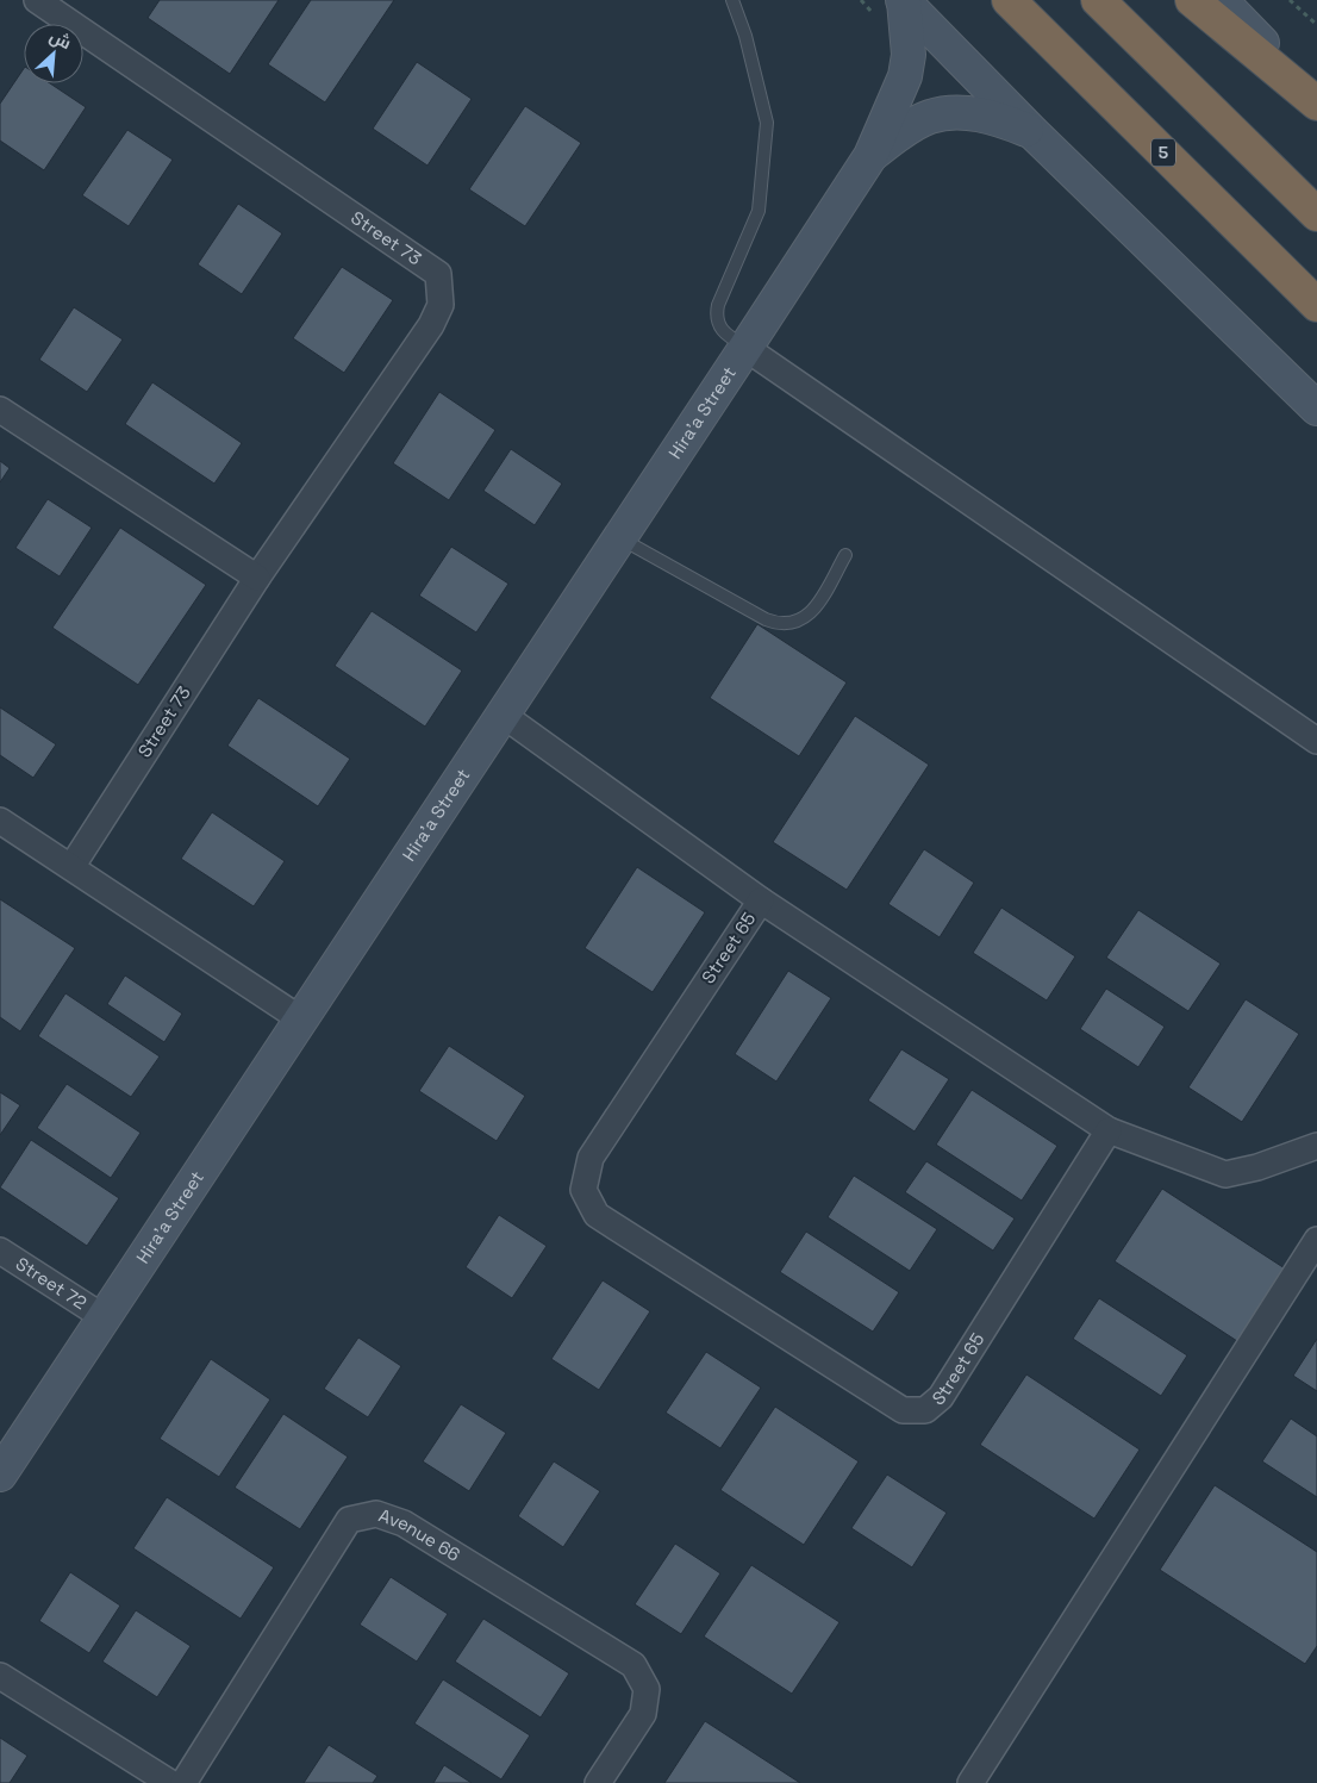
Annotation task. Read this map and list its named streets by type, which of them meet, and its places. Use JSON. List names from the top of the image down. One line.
{"streets":{"highway":["5"],"street":["Street 73","Hira'a Street","Street 65","Street 72","Avenue 66"]},"crossings":[["Hira'a Street","Street 65"],["Hira'a Street","Street 72"]],"north":"top right"}
